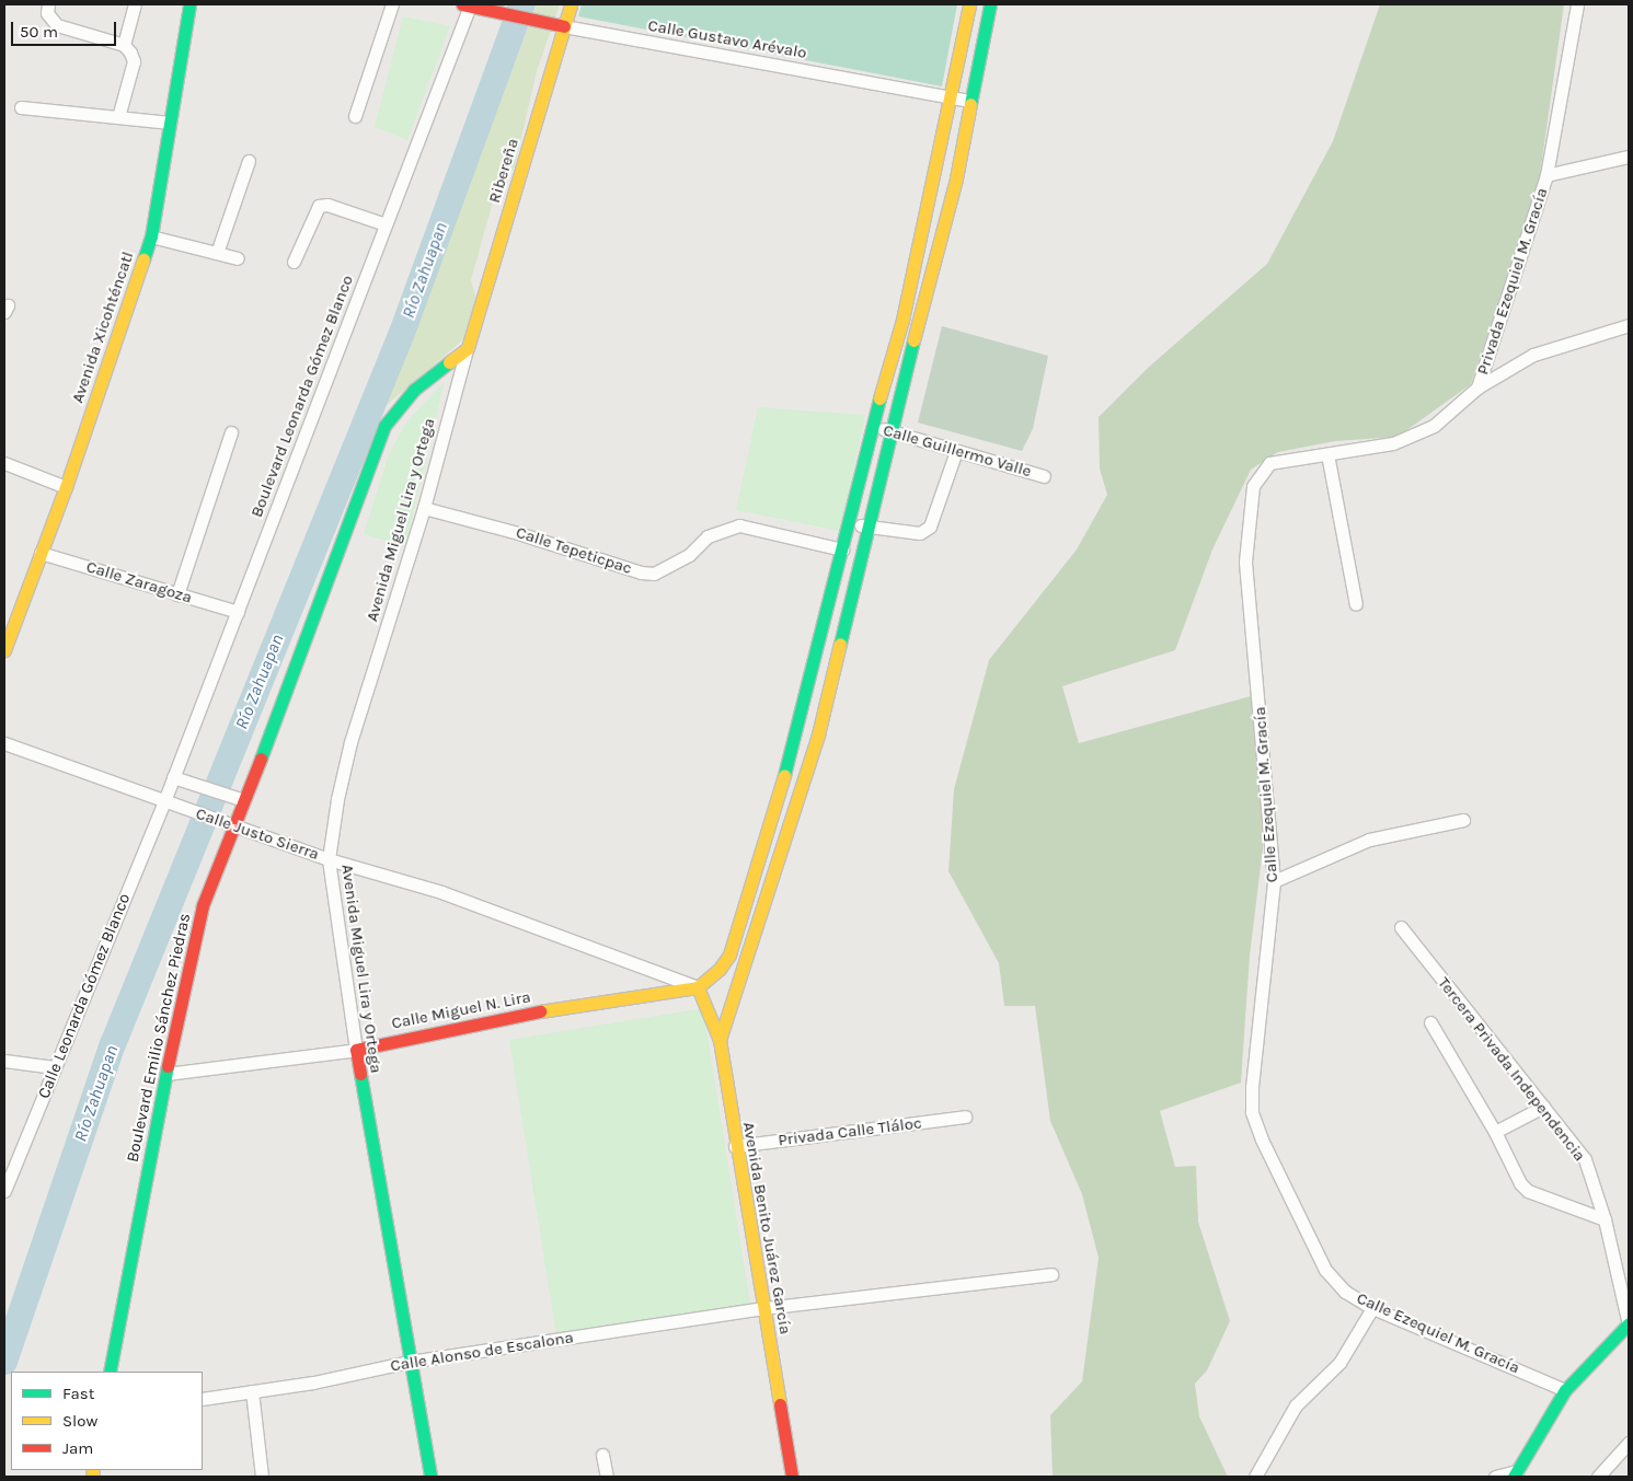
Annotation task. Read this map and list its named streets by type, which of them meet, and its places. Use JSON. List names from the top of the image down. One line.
{"streets":{"main road":["Calle Gustavo Arévalo","Ribereña","Avenida Xicohténcatl","Avenida Miguel Lira y Ortega","Calle Miguel N. Lira","Boulevard Emilio Sánchez Piedras","Avenida Benito Juárez García"],"street":["Privada Ezequiel M. Gracía","Boulevard Leonarda Gómez Blanco","Calle Guillermo Valle","Calle Tepeticpac","Calle Zaragoza","Calle Ezequiel M. Gracía","Calle Justo Sierra","Calle Leonarda Gómez Blanco","Tercera Privada Independencia","Privada Calle Tláloc","Calle Alonso de Escalona"]},"crossings":[["Calle Gustavo Arévalo","Ribereña"],["Calle Gustavo Arévalo","Boulevard Leonarda Gómez Blanco"],["Ribereña","Avenida Miguel Lira y Ortega"],["Ribereña","Boulevard Emilio Sánchez Piedras"],["Privada Ezequiel M. Gracía","Calle Ezequiel M. Gracía"],["Avenida Xicohténcatl","Calle Zaragoza"],["Boulevard Leonarda Gómez Blanco","Calle Zaragoza"],["Boulevard Leonarda Gómez Blanco","Calle Justo Sierra"],["Boulevard Leonarda Gómez Blanco","Calle Leonarda Gómez Blanco"],["Avenida Miguel Lira y Ortega","Calle Tepeticpac"],["Avenida Miguel Lira y Ortega","Calle Justo Sierra"],["Avenida Miguel Lira y Ortega","Calle Miguel N. Lira"],["Avenida Miguel Lira y Ortega","Boulevard Emilio Sánchez Piedras"],["Avenida Miguel Lira y Ortega","Calle Alonso de Escalona"],["Calle Justo Sierra","Calle Leonarda Gómez Blanco"],["Calle Justo Sierra","Calle Miguel N. Lira"],["Calle Justo Sierra","Boulevard Emilio Sánchez Piedras"],["Calle Justo Sierra","Avenida Benito Juárez García"],["Calle Miguel N. Lira","Boulevard Emilio Sánchez Piedras"],["Calle Miguel N. Lira","Avenida Benito Juárez García"],["Privada Calle Tláloc","Avenida Benito Juárez García"],["Avenida Benito Juárez García","Calle Alonso de Escalona"]],"water":["Río Zahuapan"],"legend":["Fast","Slow","Jam"],"scale_bar":"50 m"}
